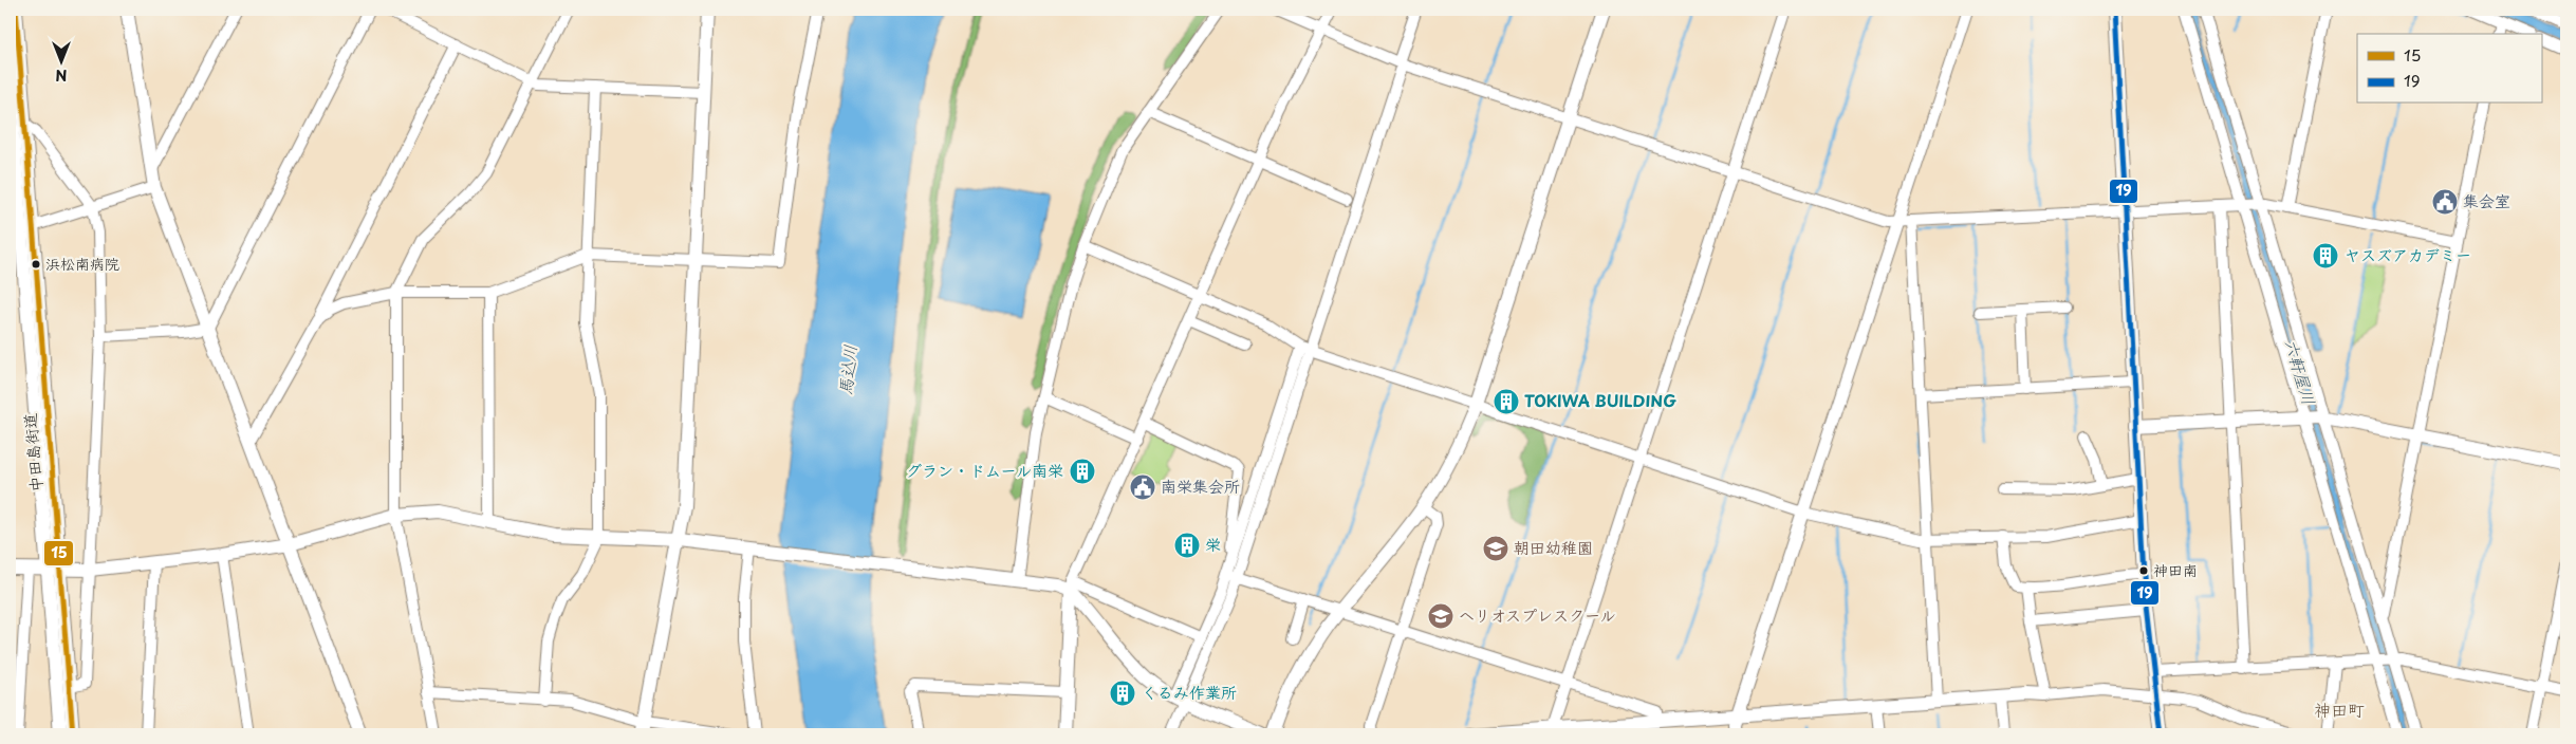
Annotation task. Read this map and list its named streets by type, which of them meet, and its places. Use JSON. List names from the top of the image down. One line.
{"streets":{"street":["中田島街道"]},"districts":["神田町"],"water":["馬込川","六軒屋川"],"places":{"public building":["集会室","南栄集会所"],"building":["ヤスズアカデミー","TOKIWA BUILDING","グラン・ドムール南栄","栄","くるみ作業所"],"other":["浜松南病院","神田南"],"school or university":["朝田幼稚園","ヘリオスプレスクール"]},"lines":["transit line 15","transit line 19"],"legend":["15","19"],"north":"bottom"}
